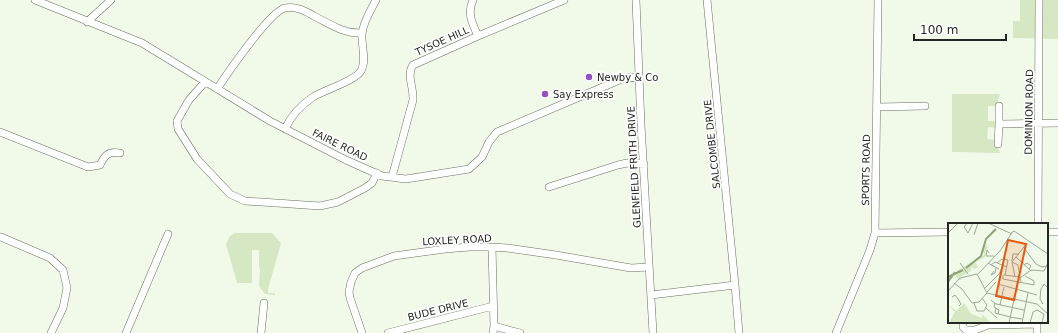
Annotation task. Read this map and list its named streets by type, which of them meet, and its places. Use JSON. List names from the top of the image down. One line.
{"streets":{"street":["TYSOE HILL","DOMINION ROAD","SALCOMBE DRIVE","FAIRE ROAD","GLENFIELD FRITH DRIVE","SPORTS ROAD","LOXLEY ROAD","BUDE DRIVE"]},"crossings":[["TYSOE HILL","FAIRE ROAD"],["FAIRE ROAD","GLENFIELD FRITH DRIVE"],["GLENFIELD FRITH DRIVE","LOXLEY ROAD"]],"places":["Newby & Co","Say Express"],"scale_bar":"100 m"}
